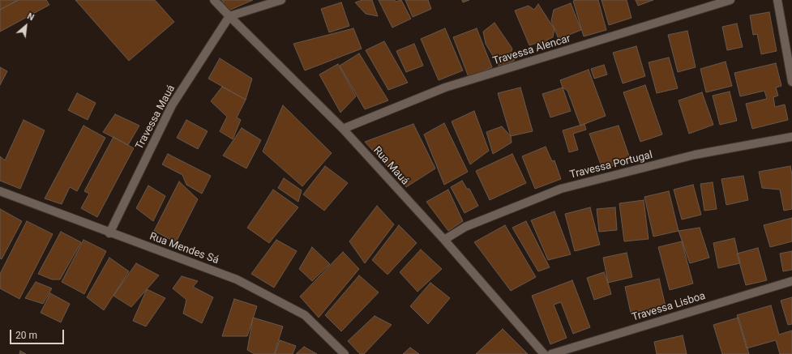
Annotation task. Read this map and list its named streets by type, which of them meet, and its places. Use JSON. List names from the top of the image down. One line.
{"streets":{"street":["Travessa Alencar","Travessa Mauá","Travessa Portugal","Rua Mauá","Rua Mendes Sá","Travessa Lisboa"]},"crossings":[["Travessa Alencar","Rua Mauá"],["Travessa Mauá","Rua Mauá"],["Travessa Mauá","Rua Mendes Sá"],["Travessa Portugal","Rua Mauá"]],"scale_bar":"20 m","north":"top right"}
